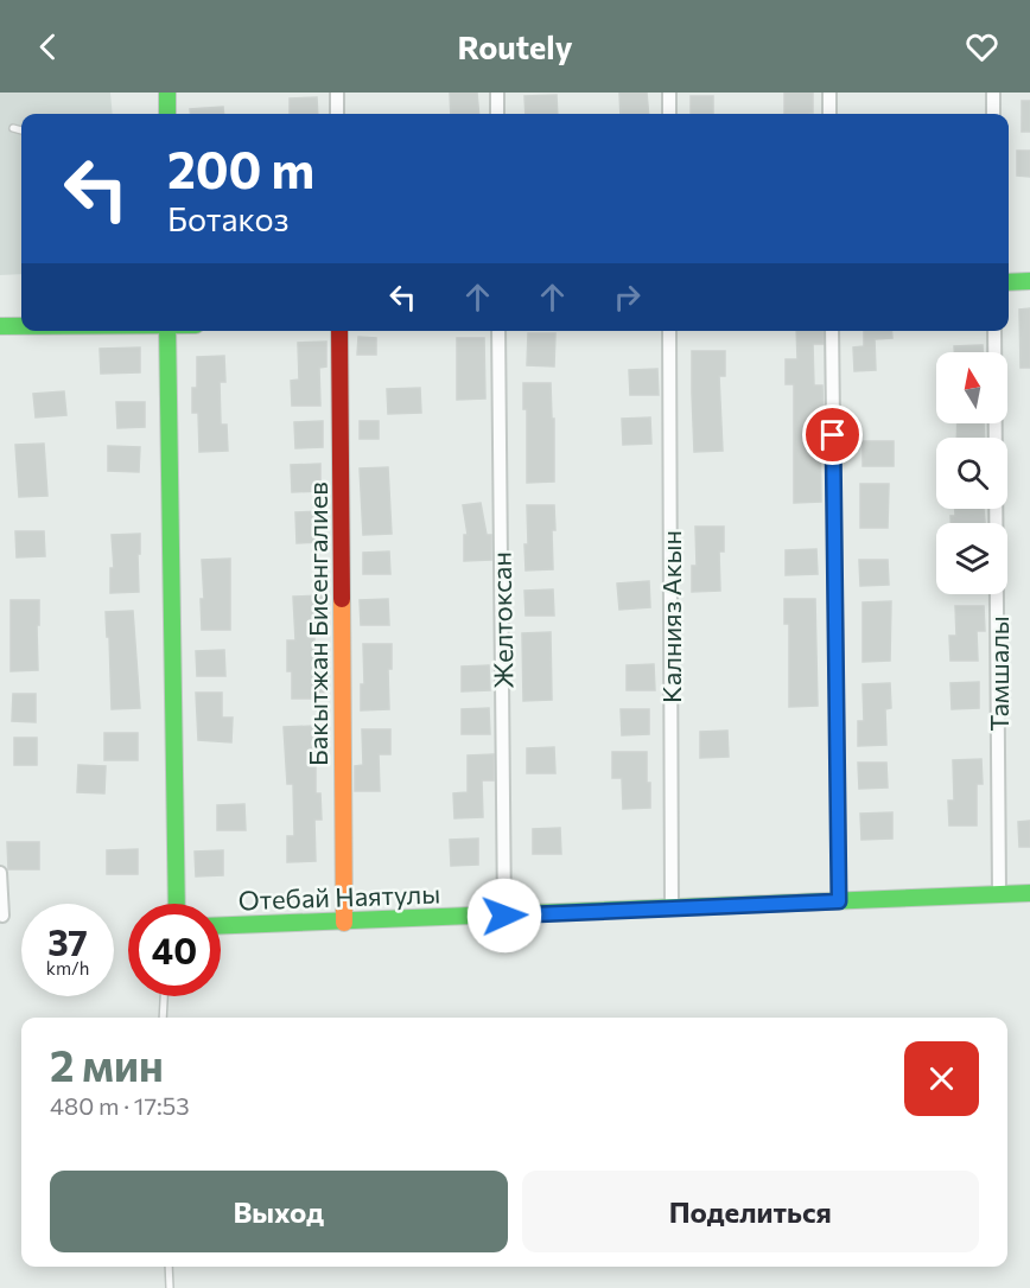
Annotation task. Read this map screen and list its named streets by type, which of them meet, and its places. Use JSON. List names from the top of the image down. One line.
{"streets":{"street":["Калнияз Акын","Желтоксан","Бакытжан Бисенгалиев","Тамшалы","Отебай Наятулы"]},"crossings":[["Калнияз Акын","Отебай Наятулы"],["Желтоксан","Отебай Наятулы"],["Бакытжан Бисенгалиев","Отебай Наятулы"],["Тамшалы","Отебай Наятулы"]],"north":"top","page":{"header":"Routely","turn":["200 m","Ботакоз"],"speed":"37 km/h","limit":"40","heading":["2 мин","480 m · 17:53"],"buttons":["Выход","Поделиться"]}}
